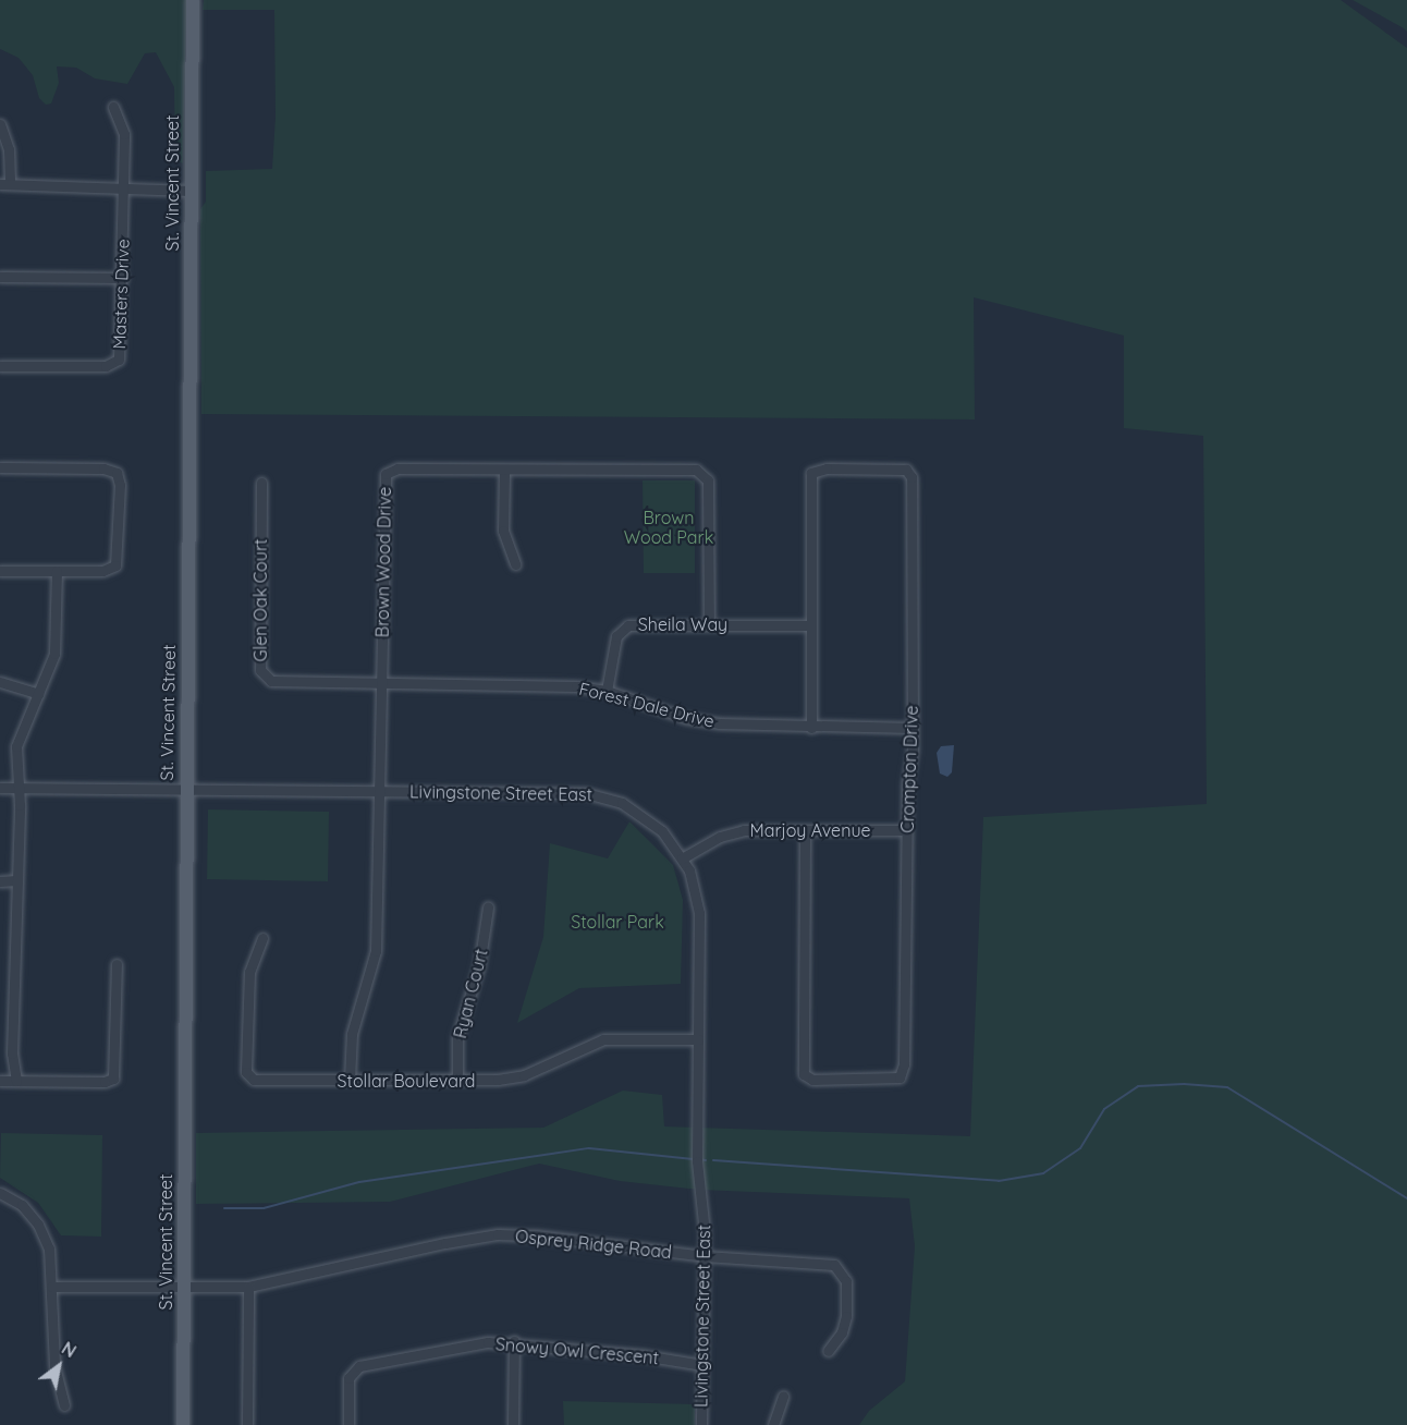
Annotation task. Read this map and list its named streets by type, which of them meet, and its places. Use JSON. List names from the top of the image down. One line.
{"streets":{"main road":["St. Vincent Street"],"street":["Masters Drive","Brown Wood Drive","Glen Oak Court","Sheila Way","Forest Dale Drive","Crompton Drive","Livingstone Street East","Marjoy Avenue","Ryan Court","Stollar Boulevard","Osprey Ridge Road","Snowy Owl Crescent"]},"crossings":[["St. Vincent Street","Livingstone Street East"],["St. Vincent Street","Osprey Ridge Road"],["Brown Wood Drive","Glen Oak Court"],["Brown Wood Drive","Sheila Way"],["Brown Wood Drive","Forest Dale Drive"],["Brown Wood Drive","Livingstone Street East"],["Brown Wood Drive","Stollar Boulevard"],["Glen Oak Court","Forest Dale Drive"],["Sheila Way","Forest Dale Drive"],["Sheila Way","Crompton Drive"],["Forest Dale Drive","Crompton Drive"],["Crompton Drive","Marjoy Avenue"],["Livingstone Street East","Marjoy Avenue"],["Livingstone Street East","Stollar Boulevard"],["Livingstone Street East","Osprey Ridge Road"],["Livingstone Street East","Snowy Owl Crescent"],["Ryan Court","Stollar Boulevard"]],"parks":["Brown Wood Park","Stollar Park"],"north":"top right"}
